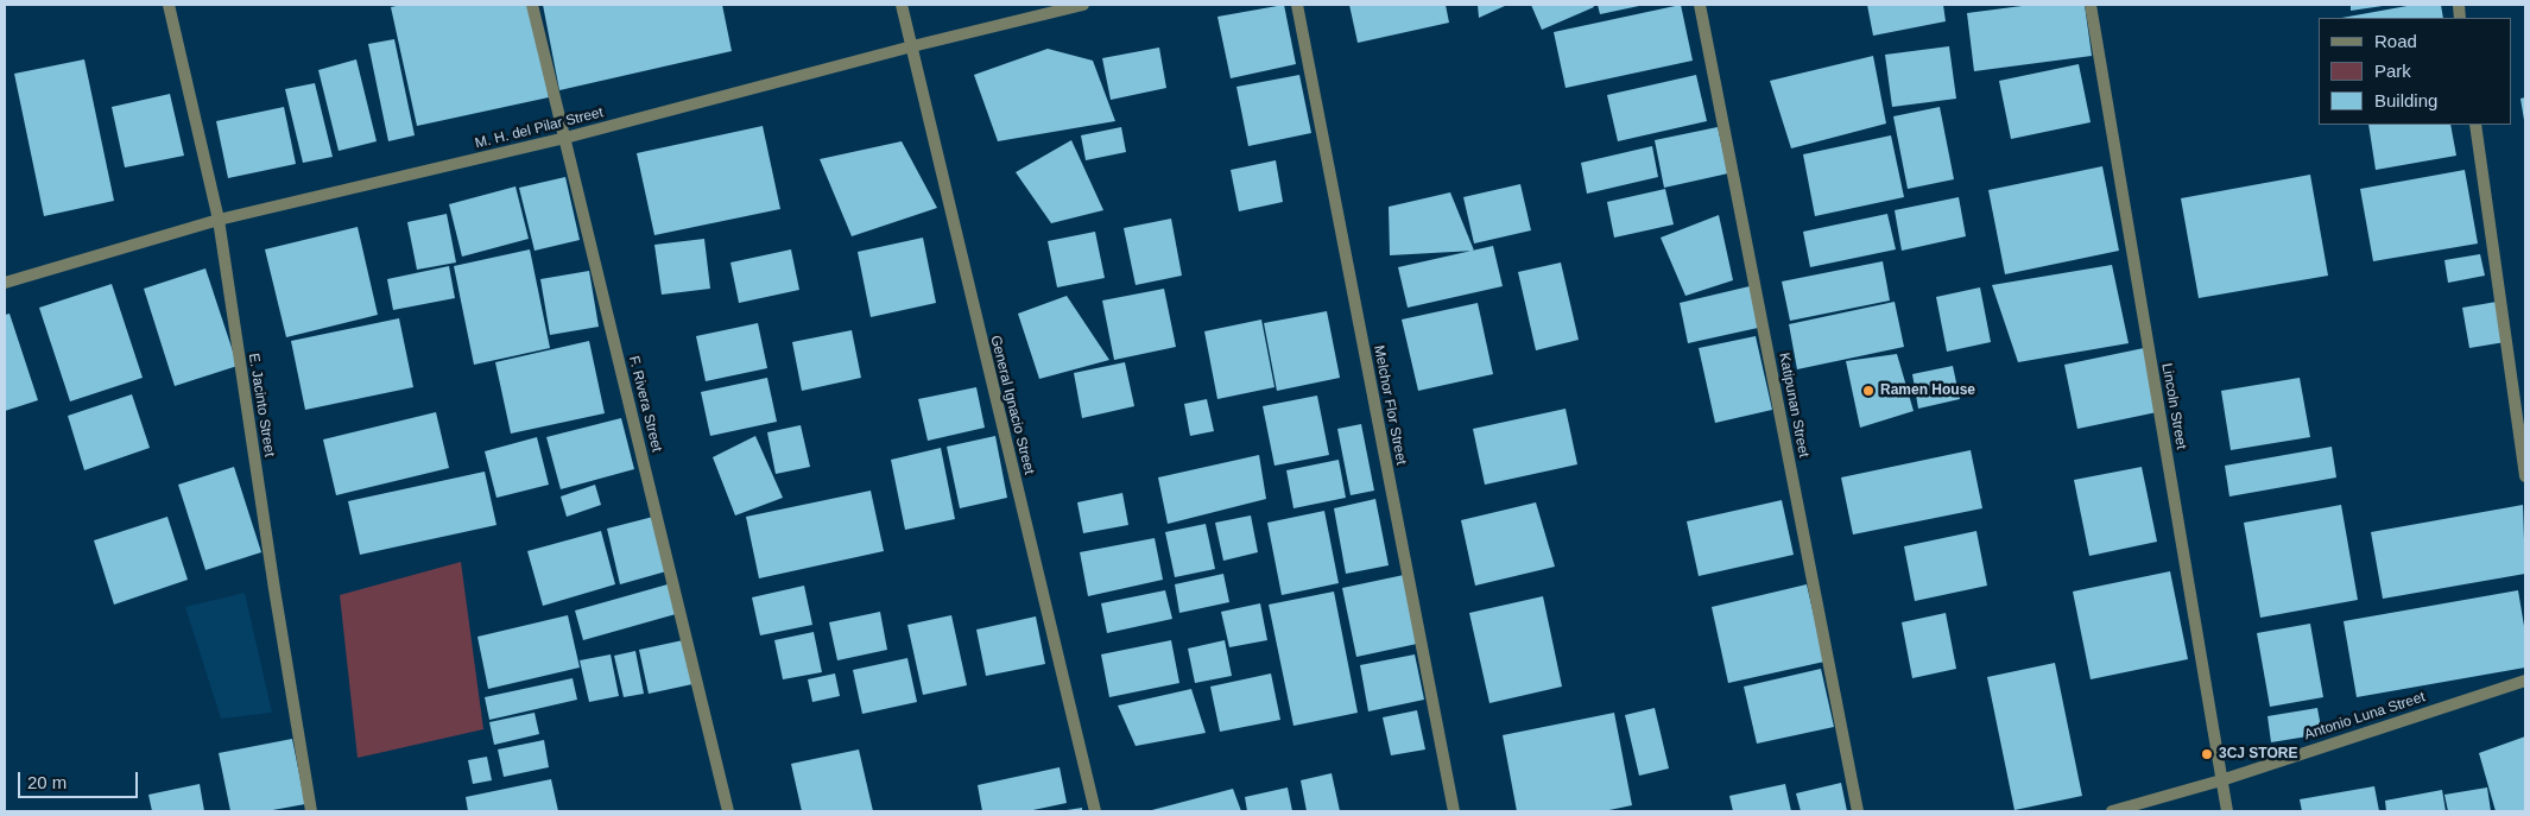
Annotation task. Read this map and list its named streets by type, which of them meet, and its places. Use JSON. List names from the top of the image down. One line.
{"streets":{"street":["M. H. del Pilar Street","F. Rivera Street","E. Jacinto Street","General Ignacio Street","Melchor Flor Street","Katipunan Street","Lincoln Street","Antonio Luna Street"]},"crossings":[["M. H. del Pilar Street","F. Rivera Street"],["M. H. del Pilar Street","E. Jacinto Street"],["M. H. del Pilar Street","General Ignacio Street"],["Lincoln Street","Antonio Luna Street"]],"places":["Ramen House","3CJ STORE"],"legend":["Road","Park","Building"],"scale_bar":"20 m"}
